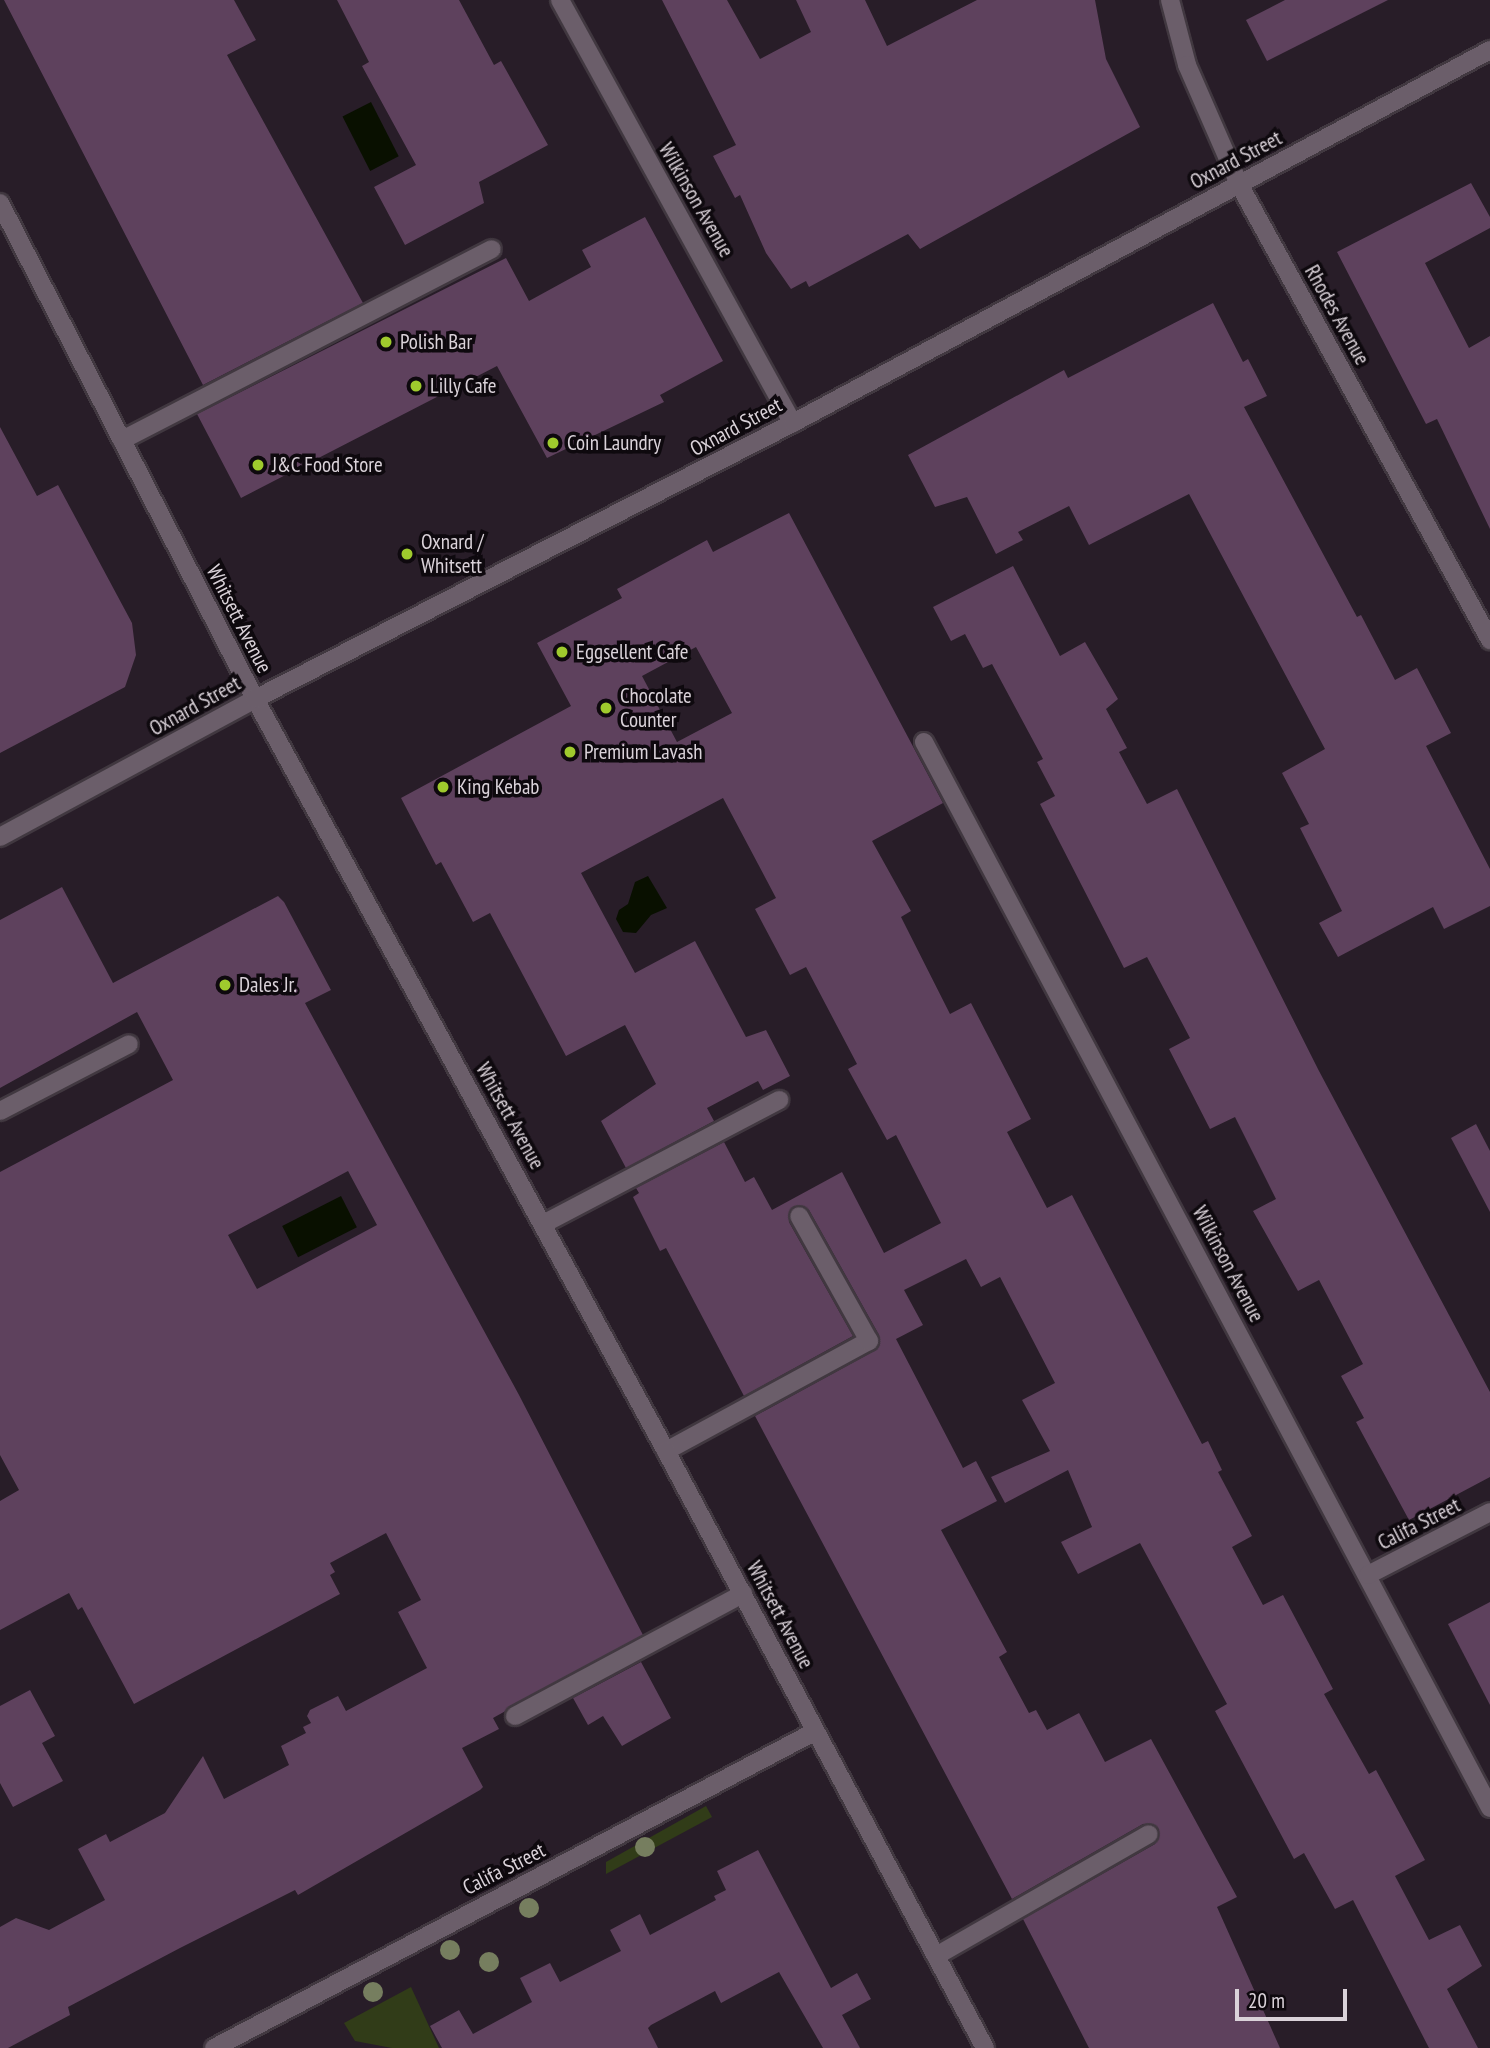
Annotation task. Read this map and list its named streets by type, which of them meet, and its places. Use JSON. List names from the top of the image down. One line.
{"streets":{"main road":["Oxnard Street","Wilkinson Avenue","Rhodes Avenue","Whitsett Avenue","Califa Street"]},"crossings":[["Oxnard Street","Wilkinson Avenue"],["Oxnard Street","Rhodes Avenue"],["Oxnard Street","Whitsett Avenue"],["Wilkinson Avenue","Califa Street"],["Whitsett Avenue","Califa Street"]],"places":["Polish Bar","Lilly Cafe","Coin Laundry","J&C Food Store","Oxnard / Whitsett","Eggsellent Cafe","Chocolate Counter","Premium Lavash","King Kebab","Dales Jr."],"scale_bar":"20 m"}
